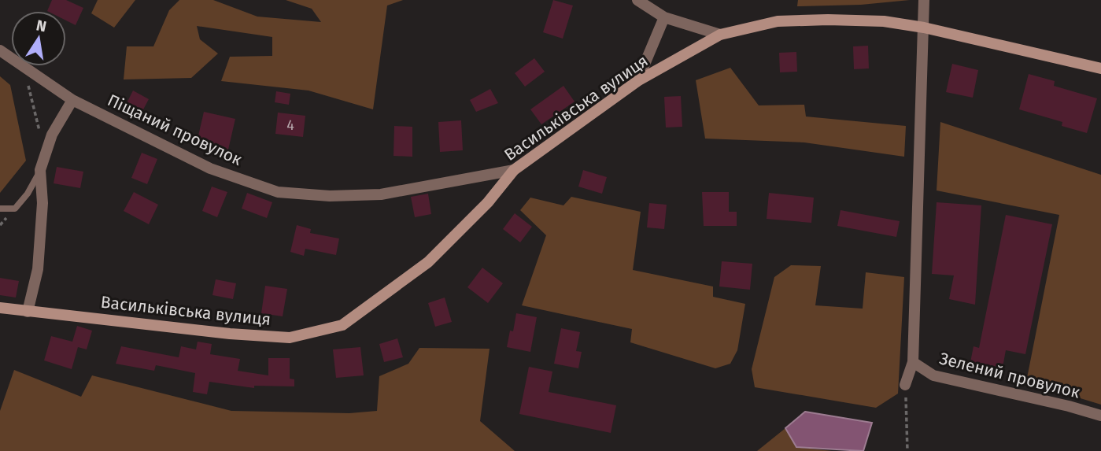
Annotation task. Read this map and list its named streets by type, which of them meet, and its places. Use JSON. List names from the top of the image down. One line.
{"streets":{"street":["Васильківська вулиця","Піщаний провулок","Зелений провулок"]},"crossings":[["Васильківська вулиця","Піщаний провулок"]],"house_numbers":["4"],"north":"top"}
